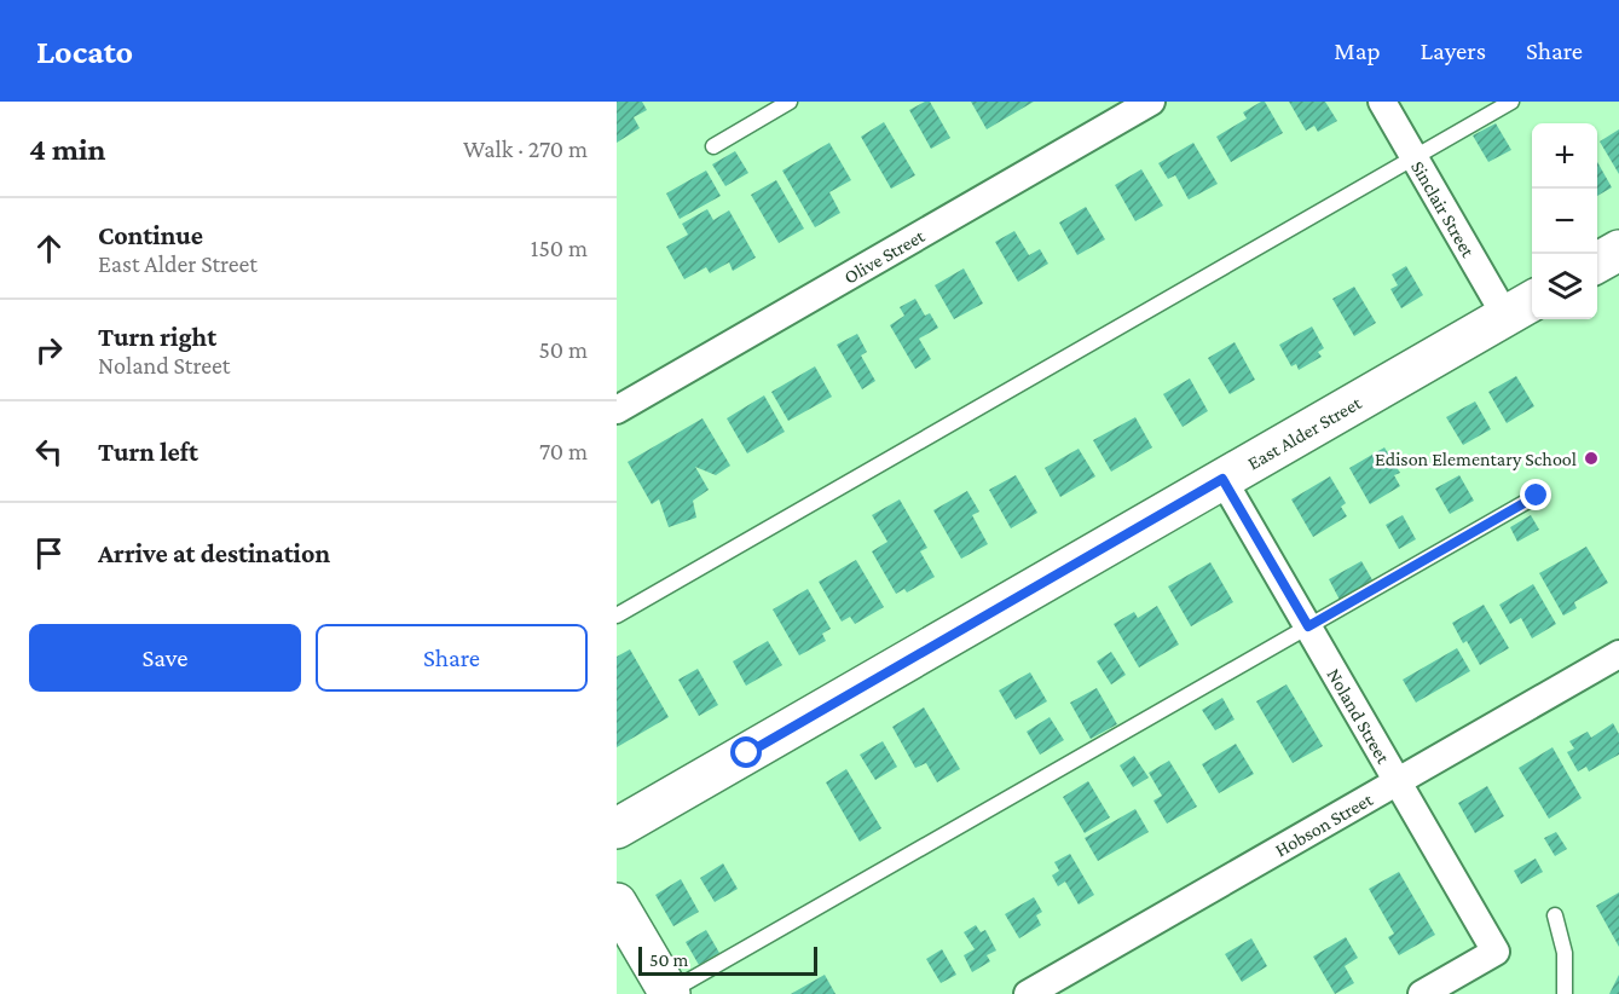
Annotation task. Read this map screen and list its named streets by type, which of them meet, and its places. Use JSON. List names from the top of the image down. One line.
{"streets":{"main road":["East Alder Street"],"street":["Sinclair Street","Olive Street","Noland Street","Hobson Street"]},"crossings":[["Sinclair Street","East Alder Street"],["East Alder Street","Noland Street"],["Noland Street","Hobson Street"]],"places":["Edison Elementary School"],"scale_bar":"50 m","page":{"header":"Locato","nav":["Map","Layers","Share"],"heading":["4 min","Walk · 270 m"],"map_buttons":["+","−"],"list":[["Continue","East Alder Street","150 m"],["Turn right","Noland Street","50 m"],["Turn left","70 m"],"Arrive at destination"],"buttons":["Save","Share"],"scale":"50 m"}}
